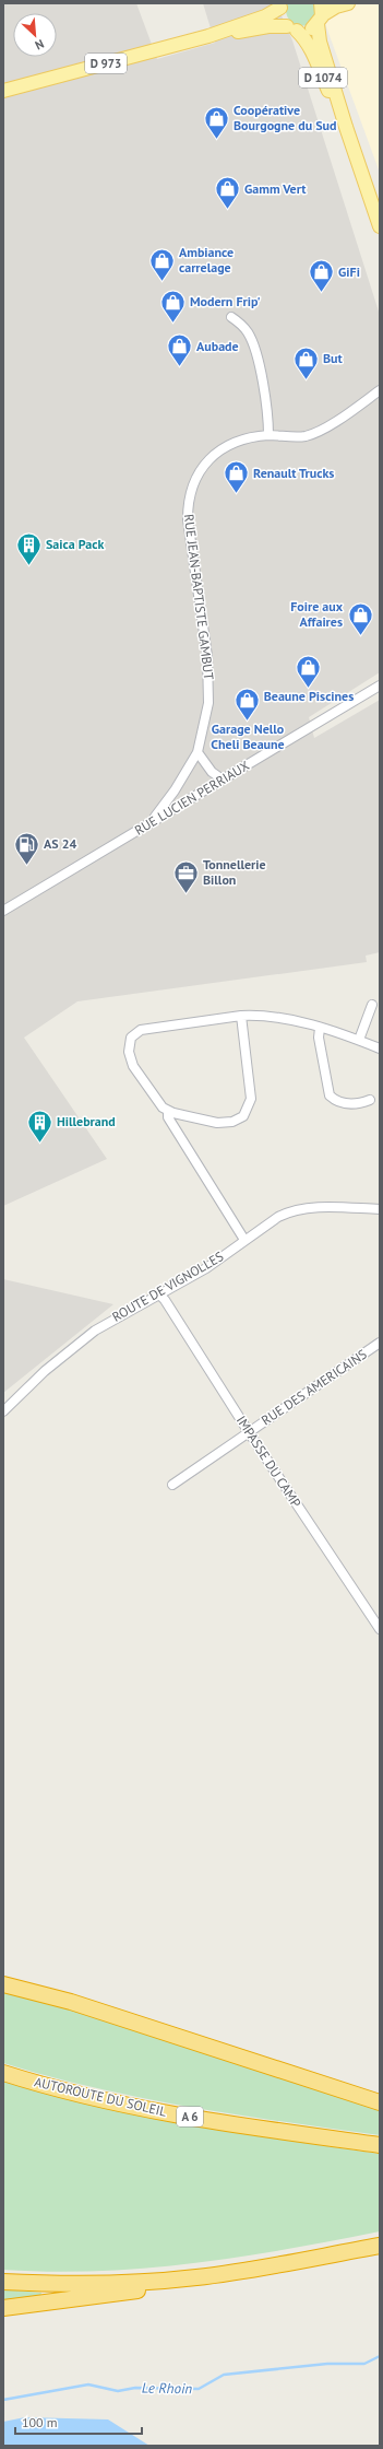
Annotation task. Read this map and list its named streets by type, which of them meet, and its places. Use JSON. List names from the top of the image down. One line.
{"streets":{"highway":["AUTOROUTE DU SOLEIL","A 6"],"main road":["D 973","D 1074"],"street":["RUE JEAN-BAPTISTE GAMBUT","RUE LUCIEN PERRIAUX","ROUTE DE VIGNOLLES","RUE DES AMERICAINS","IMPASSE DU CAMP"]},"crossings":[["D 973","D 1074"],["RUE JEAN-BAPTISTE GAMBUT","RUE LUCIEN PERRIAUX"],["ROUTE DE VIGNOLLES","IMPASSE DU CAMP"],["RUE DES AMERICAINS","IMPASSE DU CAMP"]],"water":["Le Rhoin"],"places":{"shop":["Coopérative Bourgogne du Sud","Gamm Vert","Ambiance carrelage","GiFi","Modern Frip'","Aubade","But","Renault Trucks","Foire aux Affaires","Beaune Piscines","Garage Nello Cheli Beaune"],"building":["Saica Pack","Hillebrand"],"fuel station":["AS 24"],"office":["Tonnellerie Billon"]},"scale_bar":"100 m","north":"bottom right"}
